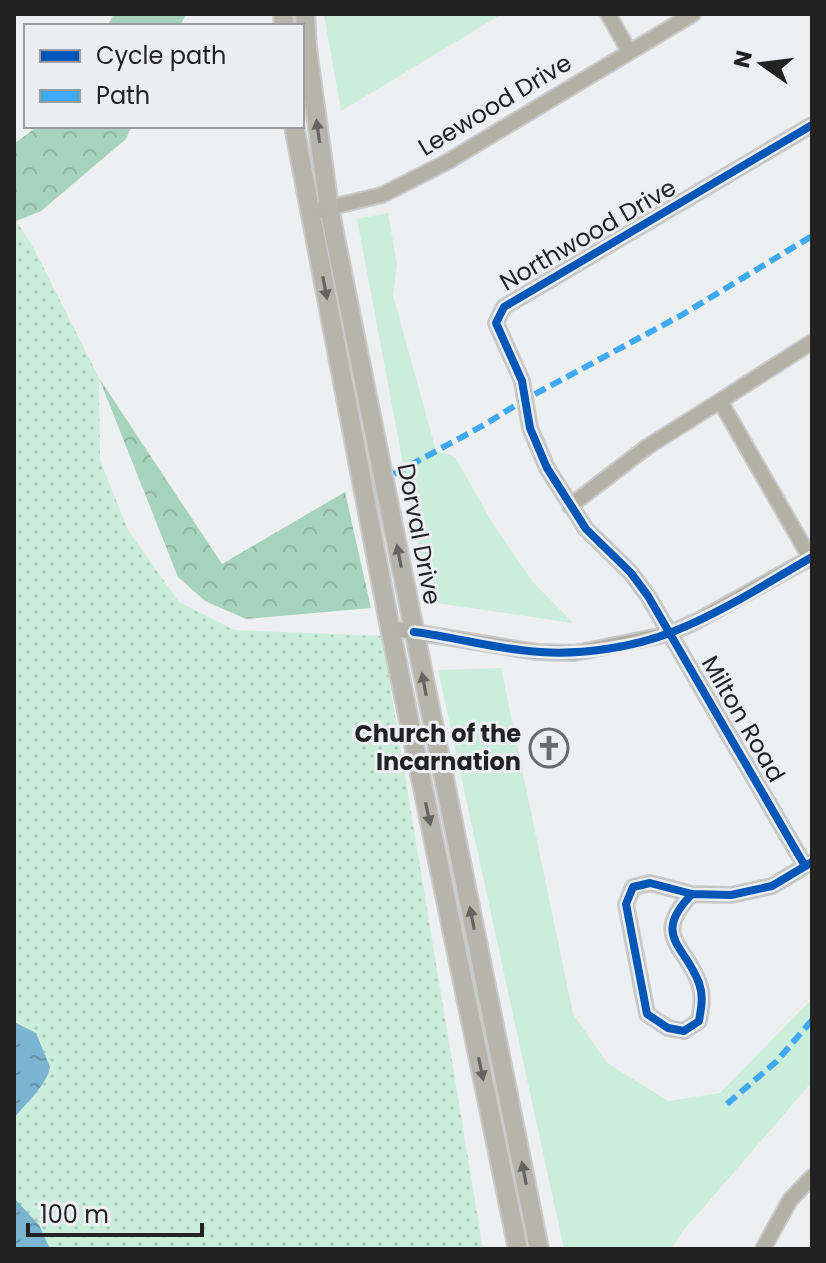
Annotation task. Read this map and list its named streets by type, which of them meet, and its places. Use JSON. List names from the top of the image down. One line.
{"streets":{"main road":["Dorval Drive"],"street":["Leewood Drive","Northwood Drive","Milton Road"]},"crossings":[["Leewood Drive","Dorval Drive"],["Northwood Drive","Milton Road"]],"places":{"church":["Church of the Incarnation"]},"legend":["Cycle path","Path"],"scale_bar":"100 m","north":"left"}
